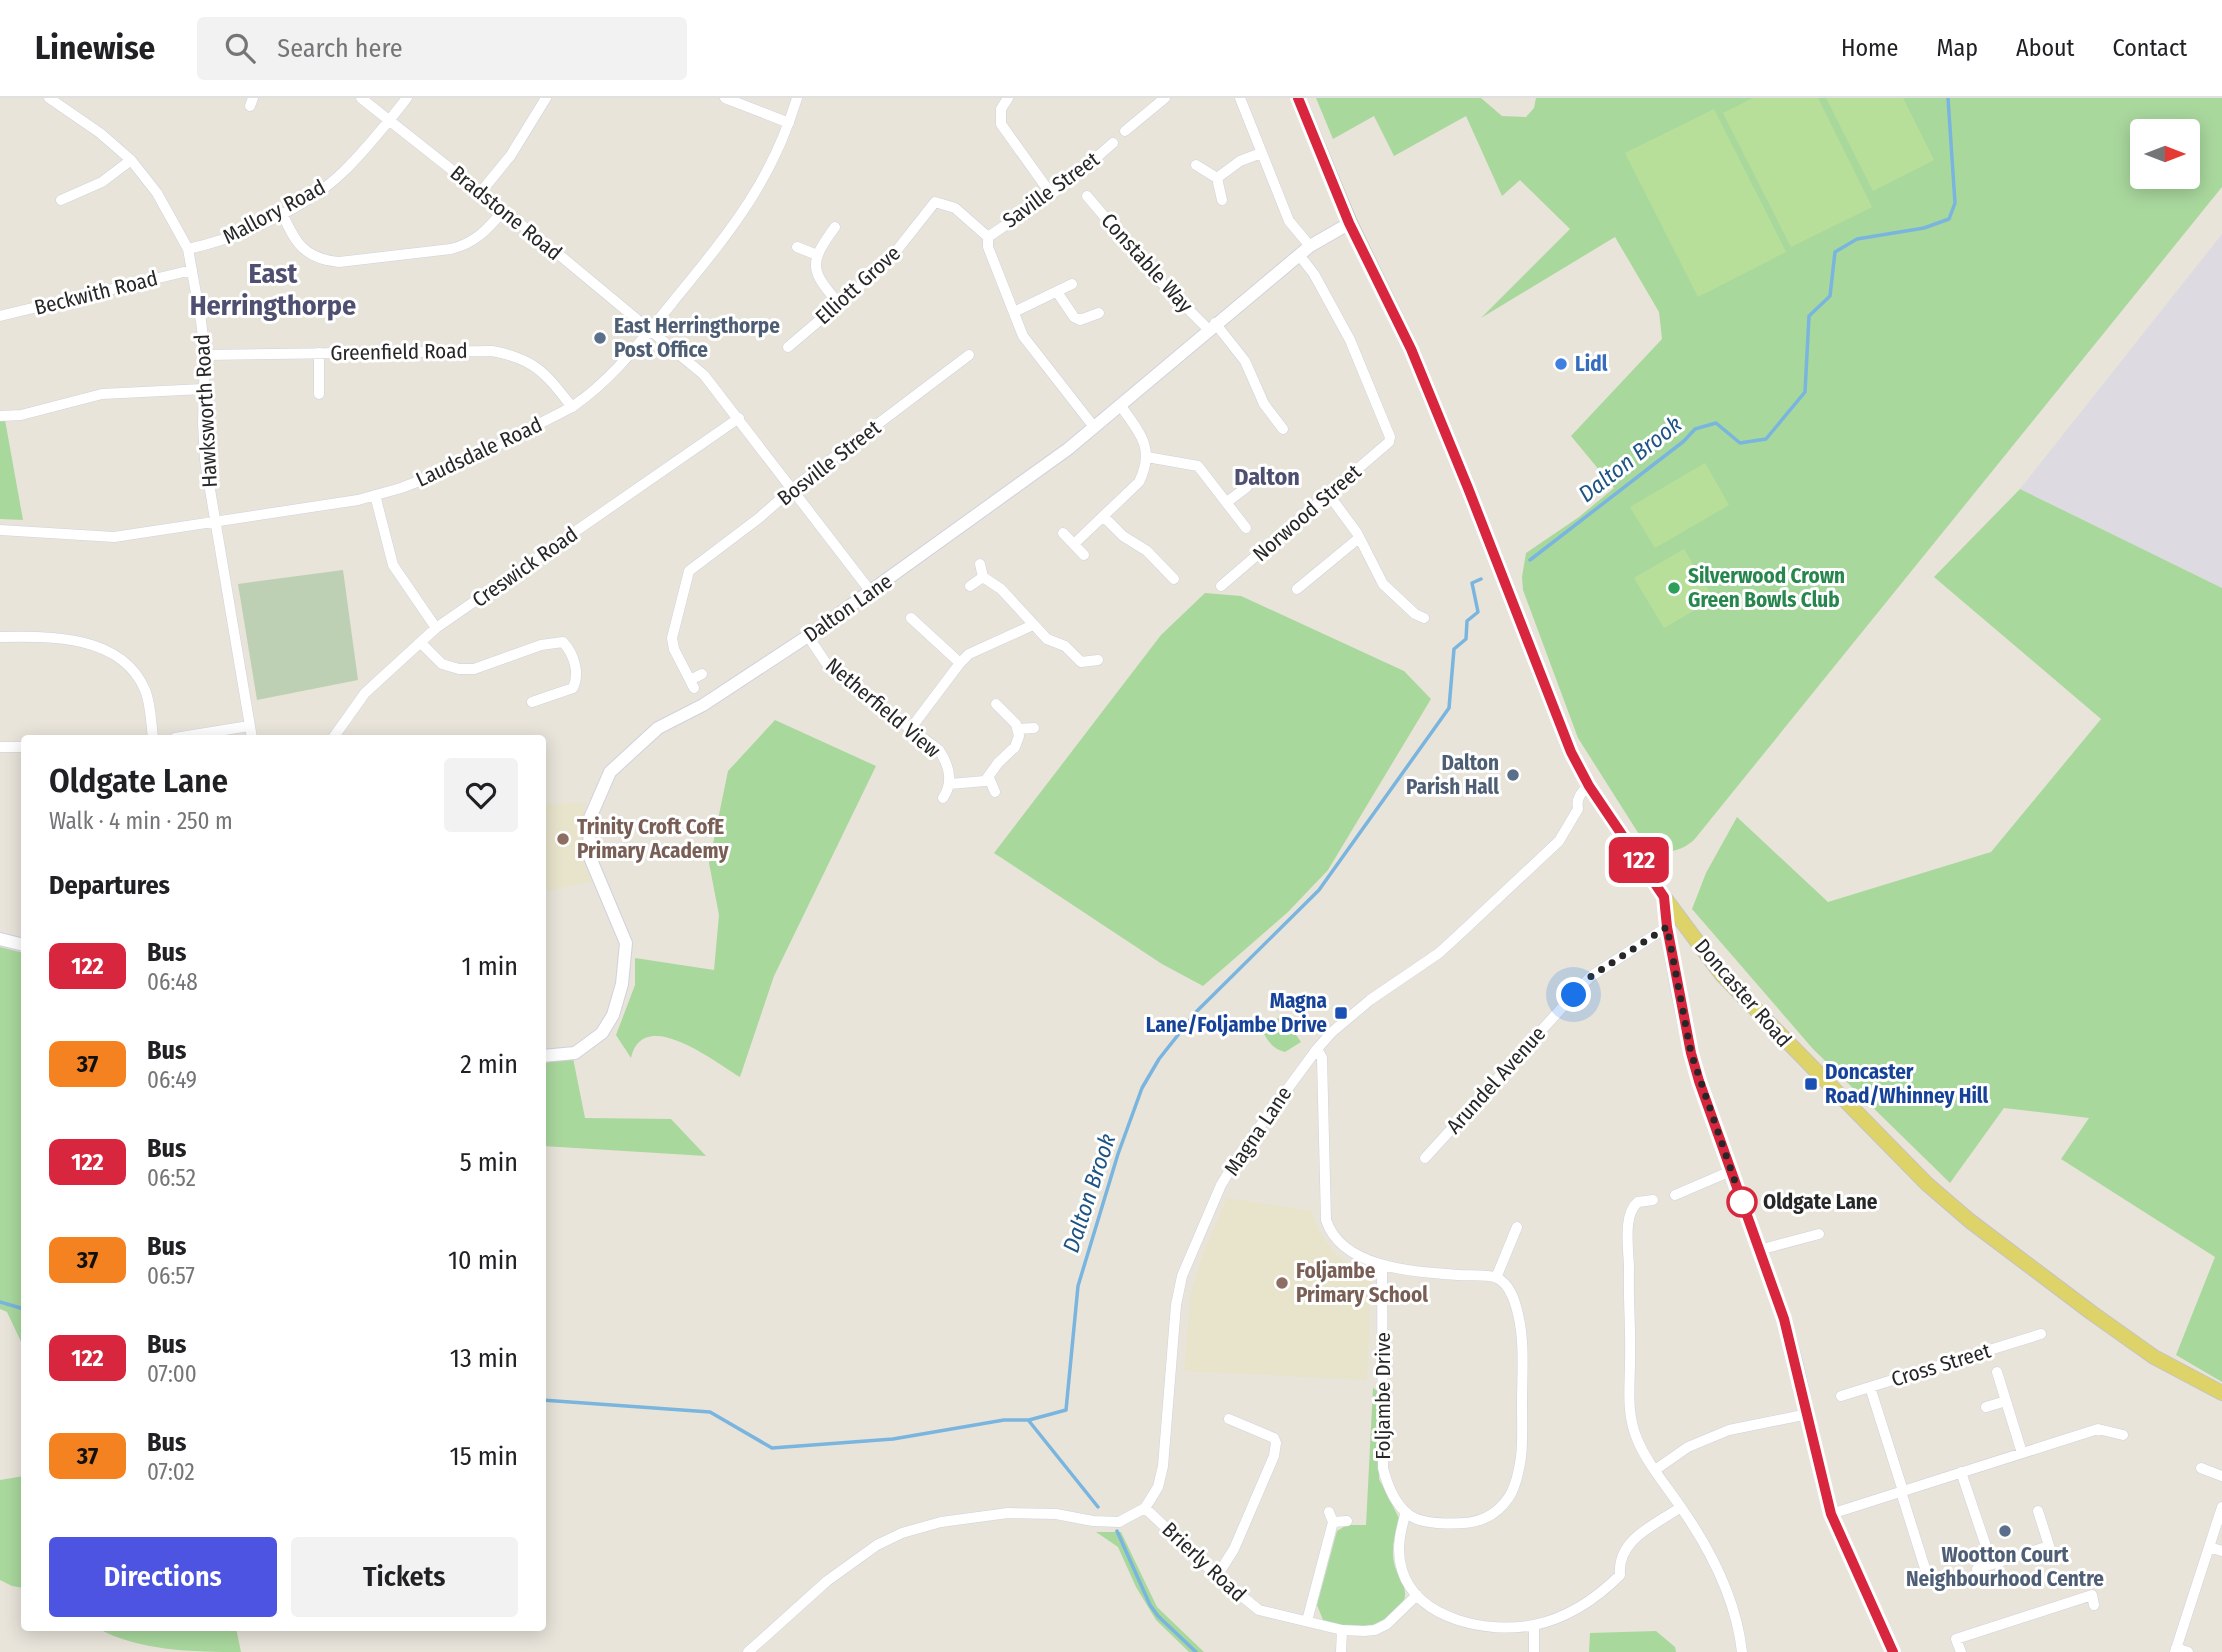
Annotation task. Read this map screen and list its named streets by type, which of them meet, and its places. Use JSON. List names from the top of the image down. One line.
{"streets":{"main road":["Doncaster Road"],"street":["Saville Street","Mallory Road","Bradstone Road","Constable Way","Elliott Grove","Beckwith Road","Greenfield Road","Hawksworth Road","Laudsdale Road","Bosville Street","Norwood Street","Creswick Road","Dalton Lane","Netherfield View","Arundel Avenue","Magna Lane","Cross Street","Foljambe Drive","Brierly Road"]},"crossings":[["Saville Street","Elliott Grove"],["Mallory Road","Bradstone Road"],["Mallory Road","Hawksworth Road"],["Bradstone Road","Laudsdale Road"],["Bradstone Road","Bosville Street"],["Bradstone Road","Creswick Road"],["Bradstone Road","Dalton Lane"],["Constable Way","Dalton Lane"],["Beckwith Road","Hawksworth Road"],["Greenfield Road","Hawksworth Road"],["Greenfield Road","Laudsdale Road"],["Hawksworth Road","Laudsdale Road"],["Norwood Street","Dalton Lane"],["Dalton Lane","Netherfield View"],["Dalton Lane","Doncaster Road"],["Doncaster Road","Magna Lane"],["Magna Lane","Brierly Road"]],"districts":["East Herringthorpe","Dalton"],"water":["Dalton Brook"],"places":{"other":["East Herringthorpe Post Office","Lidl","Silverwood Crown Green Bowls Club","Dalton Parish Hall","Trinity Croft CofE Primary Academy","Oldgate Lane","Foljambe Primary School","Wootton Court Neighbourhood Centre"],"transit":["Magna Lane/Foljambe Drive","Doncaster Road/Whinney Hill"]},"lines":["bus line 122"],"north":"right","page":{"header":"Linewise","search":"Search here","nav":["Home","Map","About","Contact"],"on_map":"122","heading":[["Oldgate Lane","Walk · 4 min · 250 m"],"Departures"],"list":[{"mark":"122","name":"Bus","note":"06:48","value":"1 min"},{"mark":"37","name":"Bus","note":"06:49","value":"2 min"},{"mark":"122","name":"Bus","note":"06:52","value":"5 min"},{"mark":"37","name":"Bus","note":"06:57","value":"10 min"},{"mark":"122","name":"Bus","note":"07:00","value":"13 min"},{"mark":"37","name":"Bus","note":"07:02","value":"15 min"}],"buttons":["Directions","Tickets"]}}
